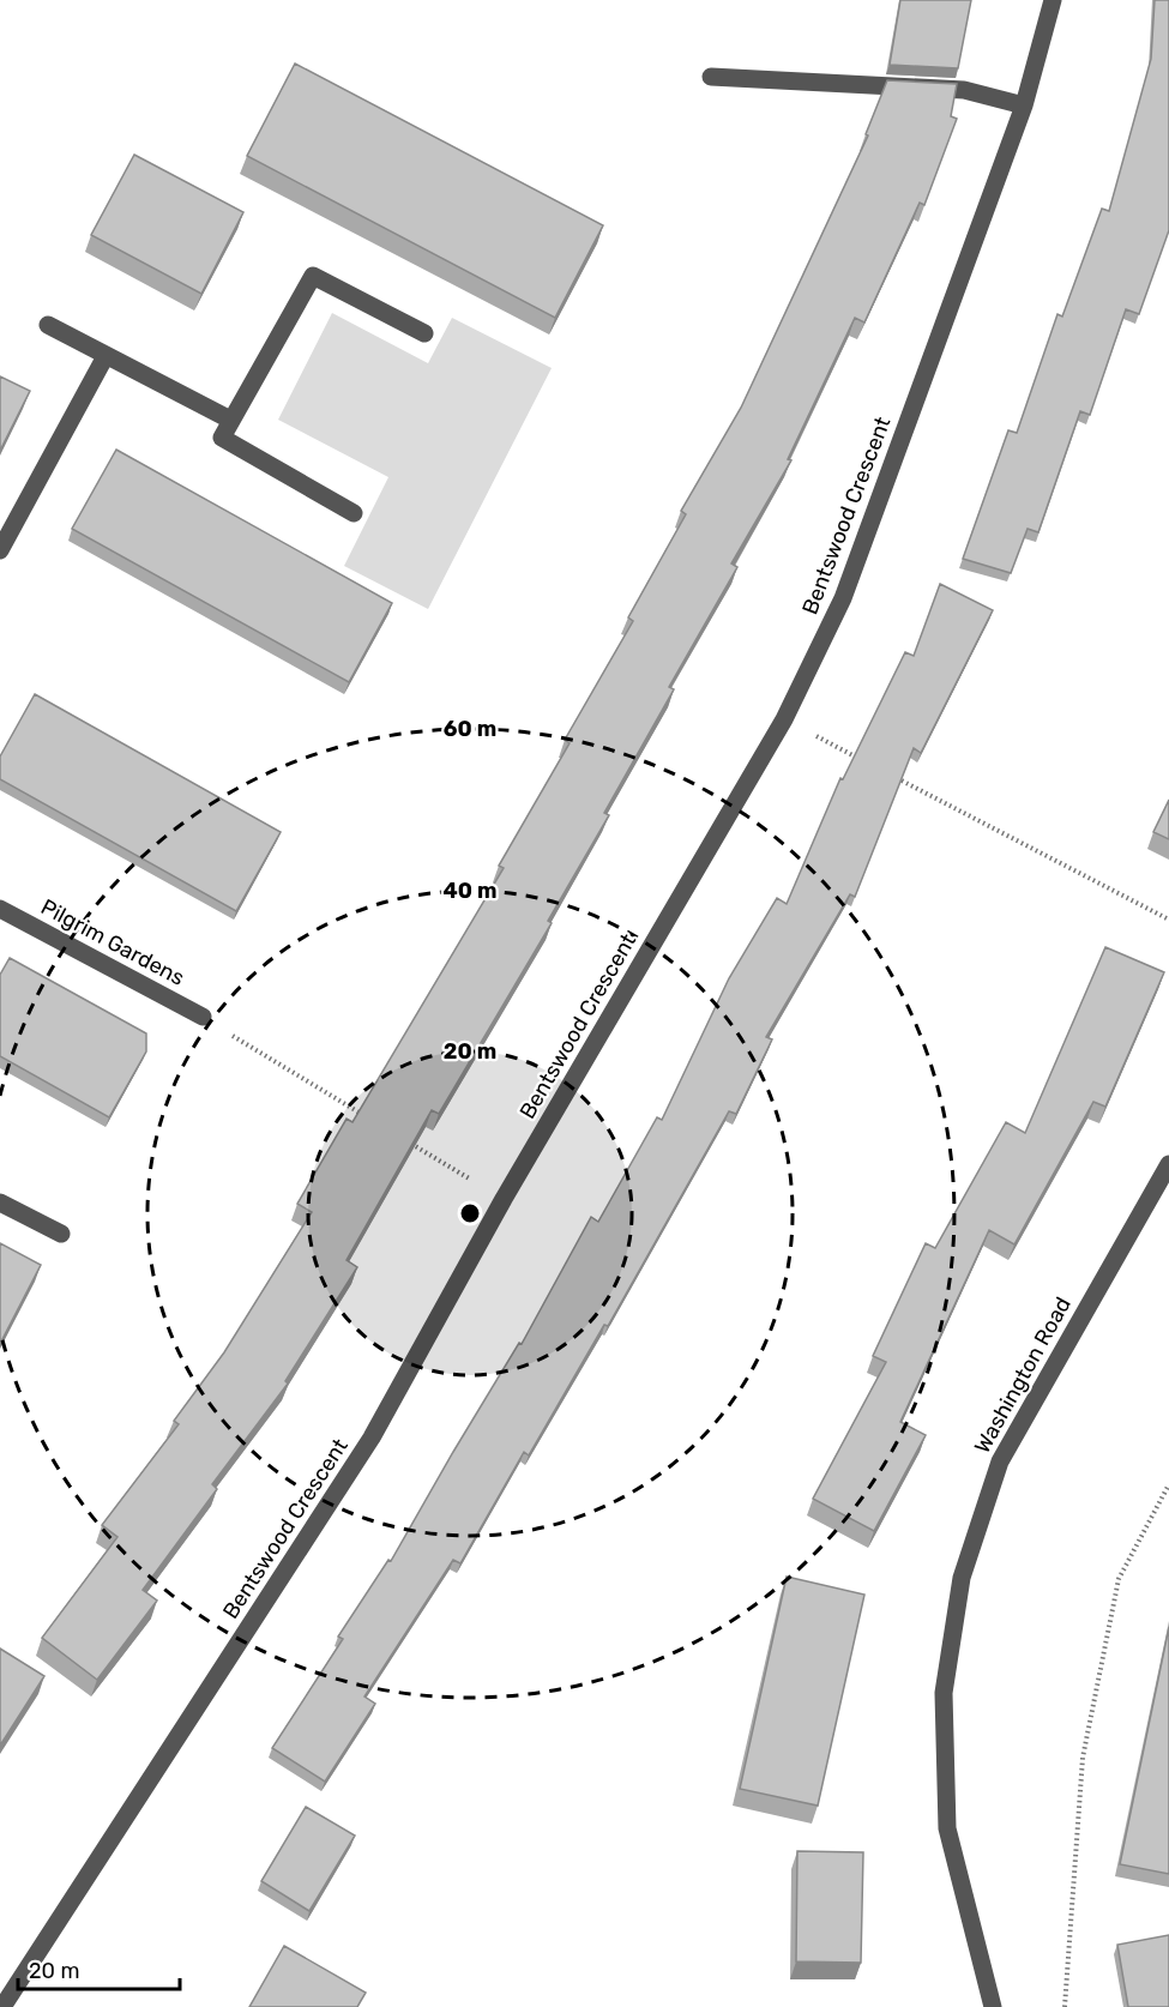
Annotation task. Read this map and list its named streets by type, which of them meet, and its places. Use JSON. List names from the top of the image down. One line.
{"streets":{"street":["Bentswood Crescent","Pilgrim Gardens","Washington Road"]},"scale_bar":"20 m","rings":["60 m","40 m","20 m"]}
